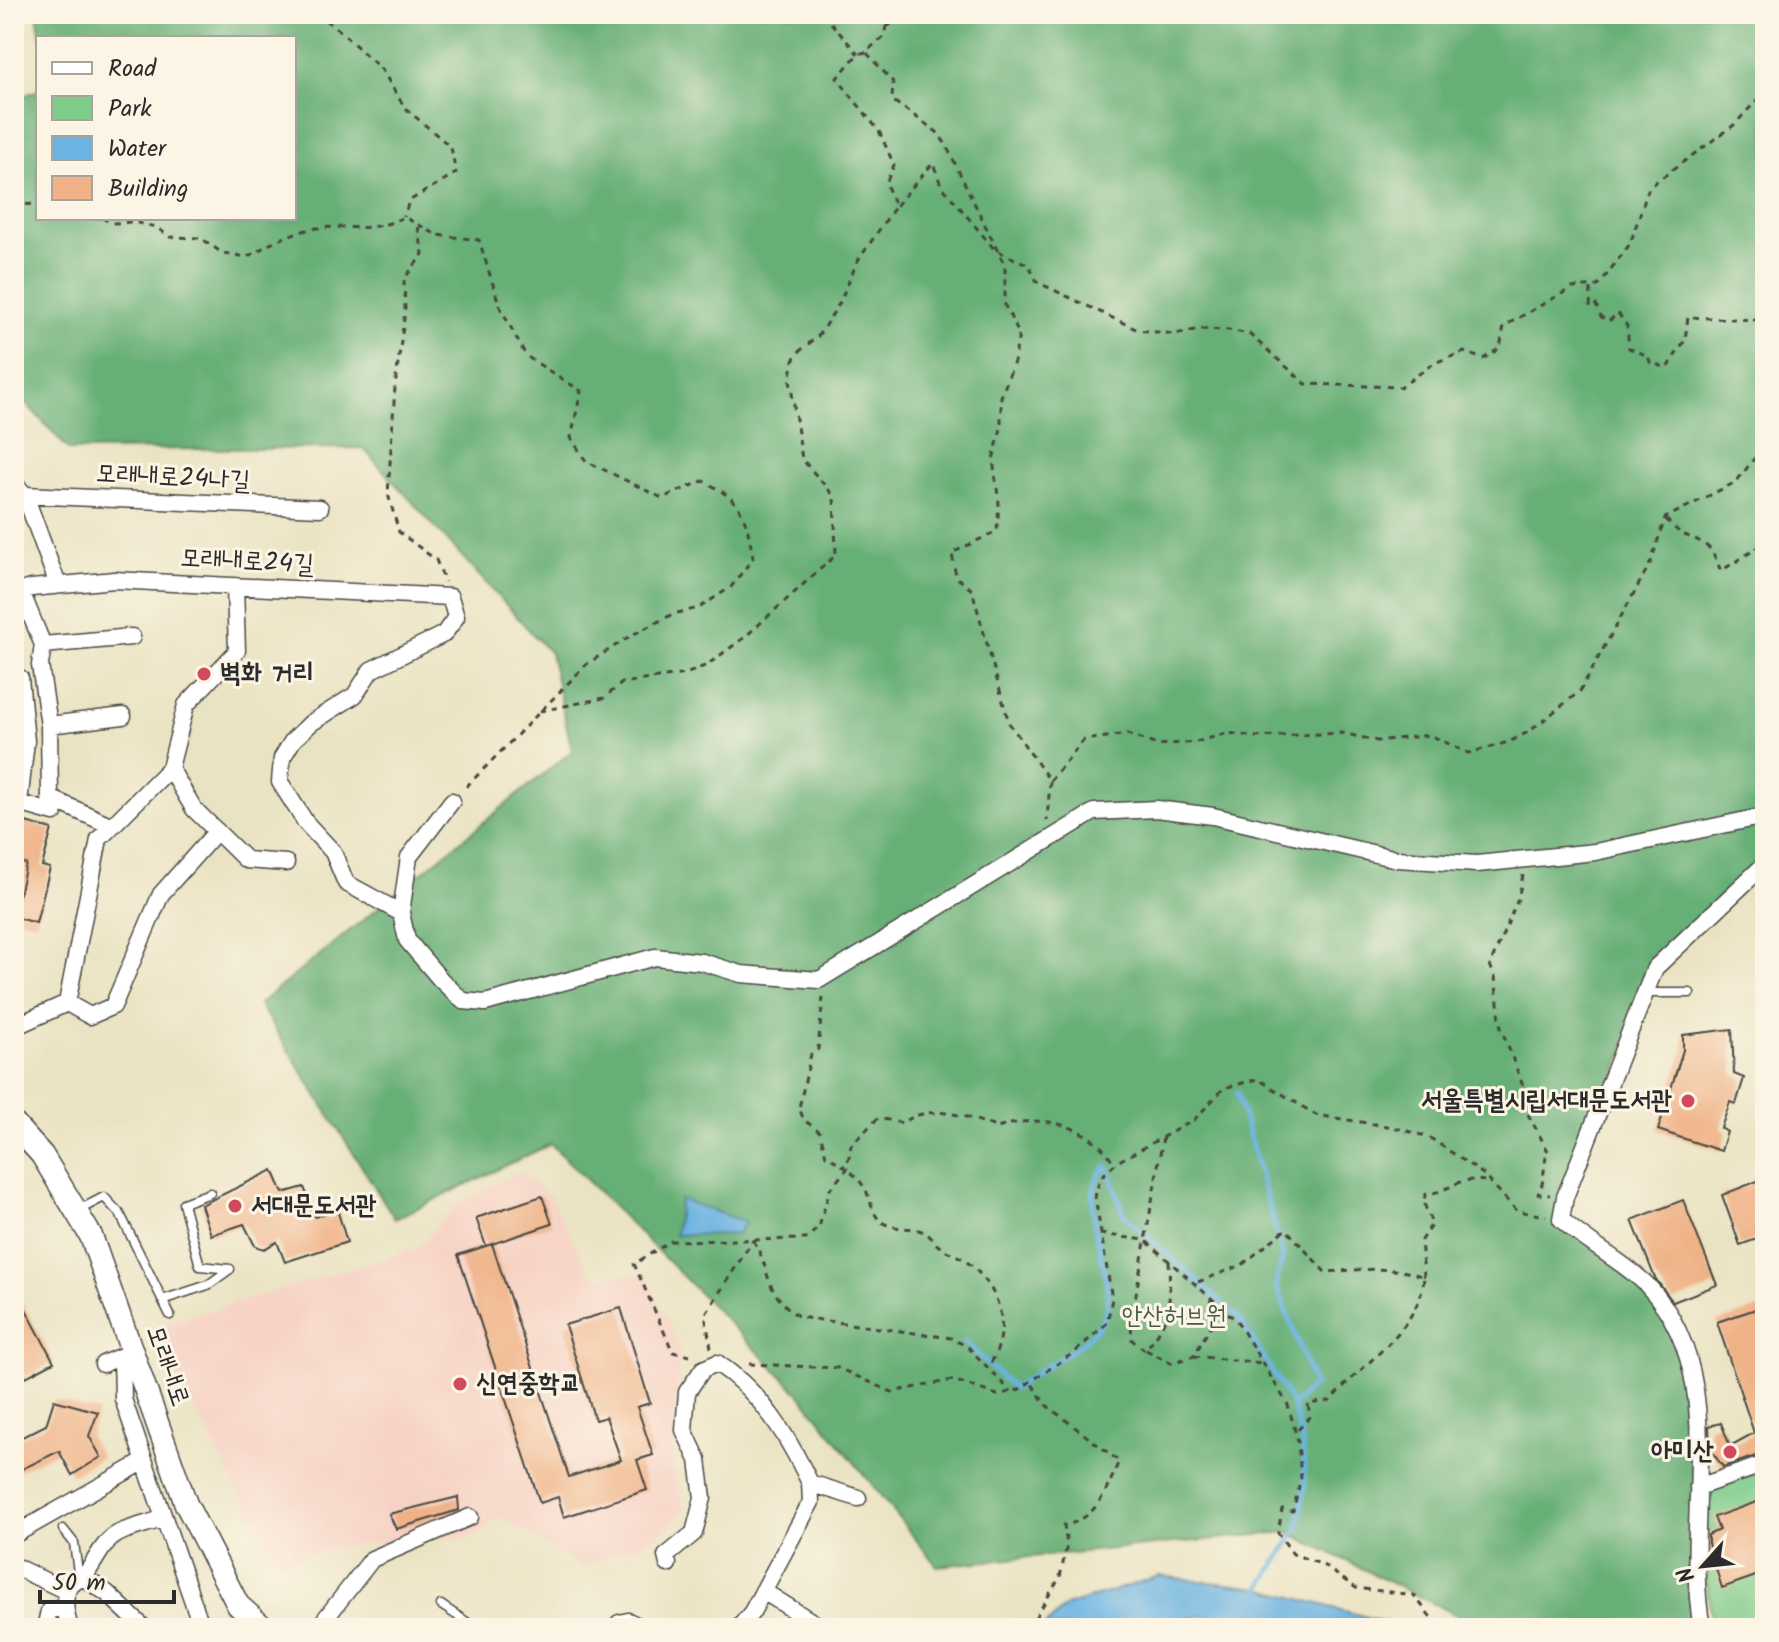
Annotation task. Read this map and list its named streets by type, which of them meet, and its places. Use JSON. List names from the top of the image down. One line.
{"streets":{"main road":["모래내로"],"street":["모래내로24나길","모래내로24길"]},"crossings":[["모래내로24나길","모래내로24길"]],"parks":["안산허브원"],"places":["벽화 거리","서울특별시립서대문도서관","서대문도서관","신연중학교","아미산"],"legend":["Road","Park","Water","Building"],"scale_bar":"50 m","north":"bottom left"}
